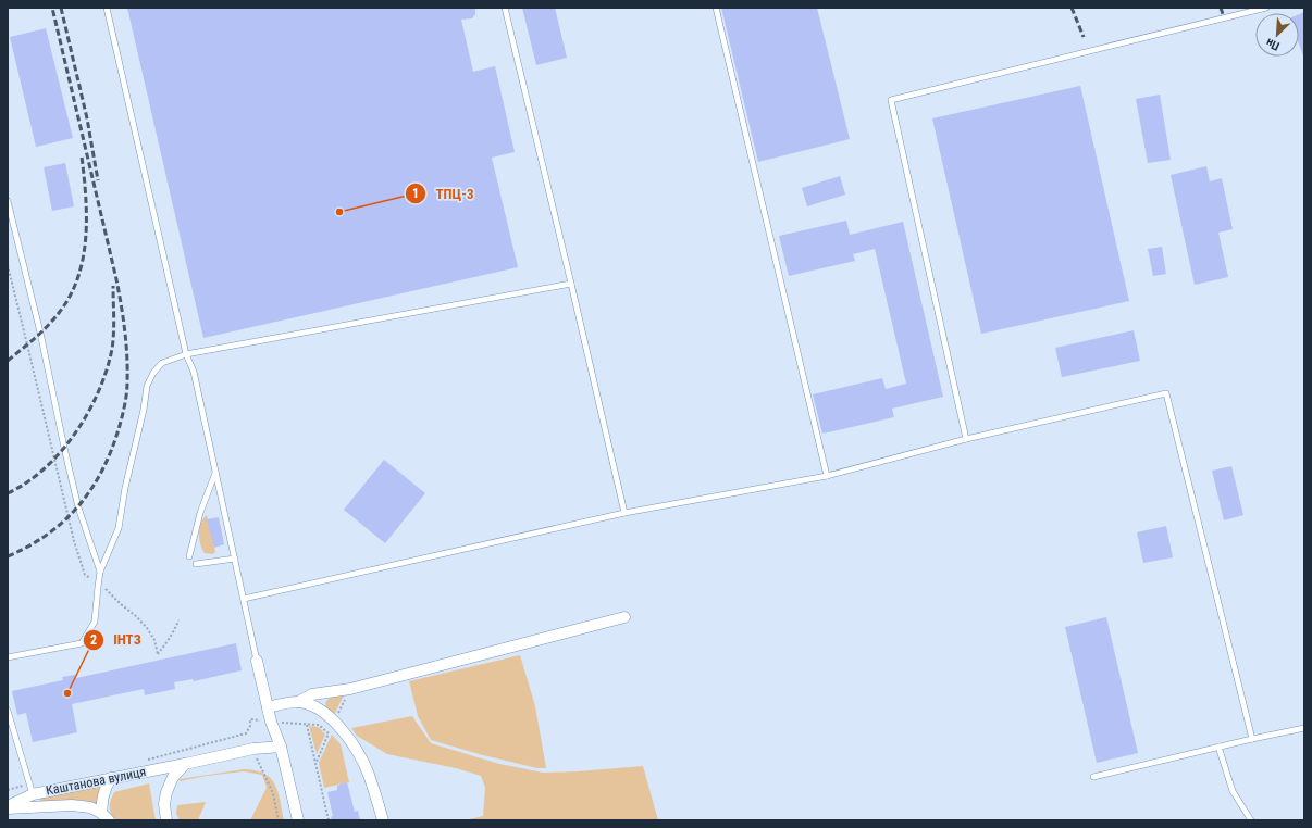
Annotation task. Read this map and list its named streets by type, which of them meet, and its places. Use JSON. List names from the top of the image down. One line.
{"streets":{"street":["Каштанова вулиця"]},"places":["ТПЦ-3","ІНТЗ"],"north":"bottom left"}
